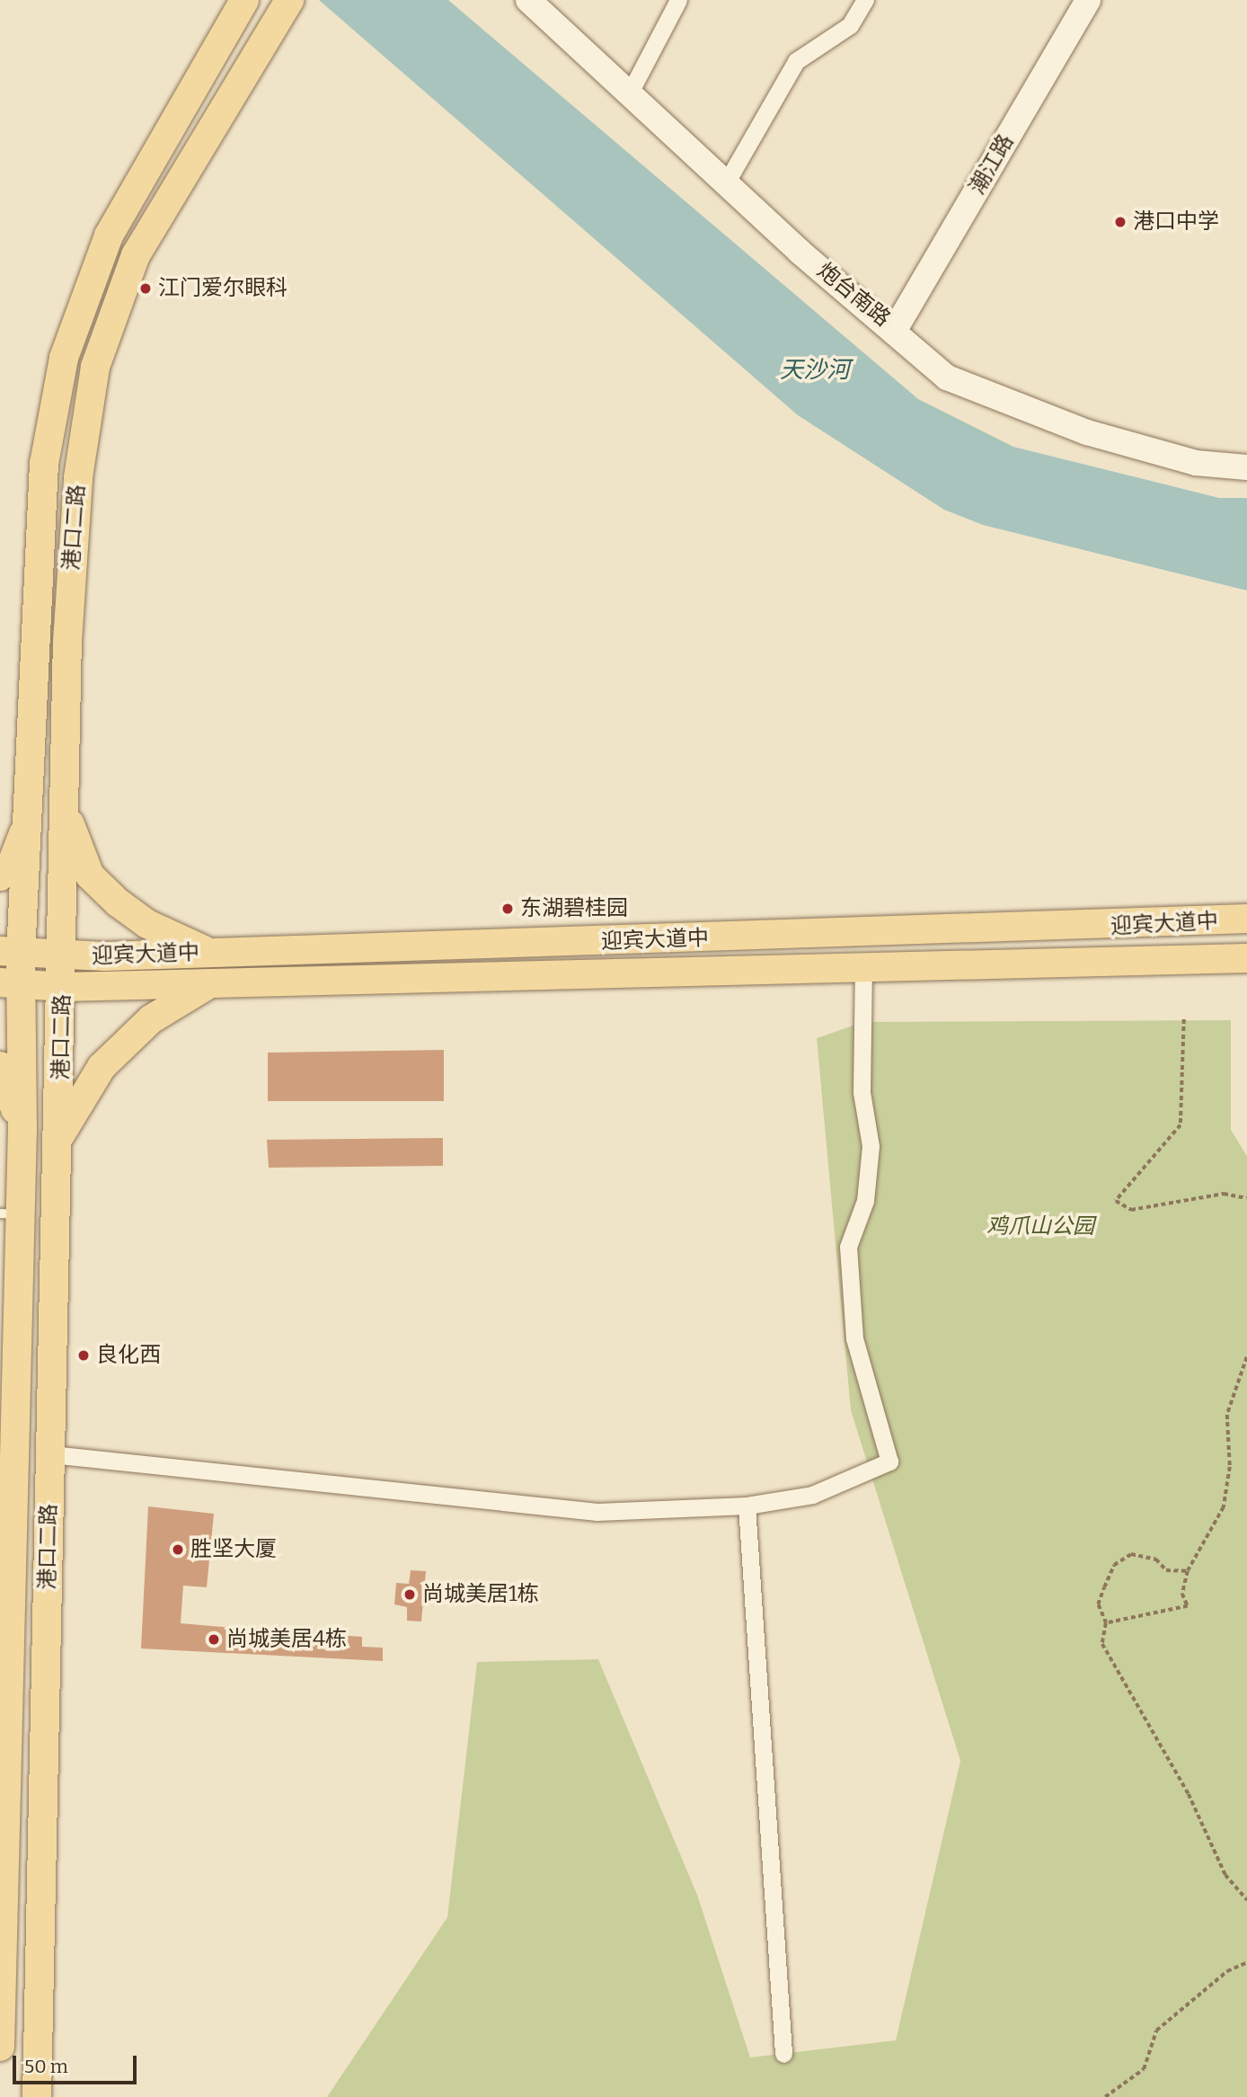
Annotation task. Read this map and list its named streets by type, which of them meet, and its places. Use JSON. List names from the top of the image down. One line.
{"streets":{"main road":["港口二路","迎宾大道中"],"street":["潮江路","炮台南路"]},"crossings":[["潮江路","炮台南路"],["港口二路","迎宾大道中"]],"water":["天沙河"],"parks":["鸡爪山公园"],"places":["港口中学","江门爱尔眼科","东湖碧桂园","良化西","胜坚大厦","尚城美居1栋","尚城美居4栋"],"scale_bar":"50 m"}
